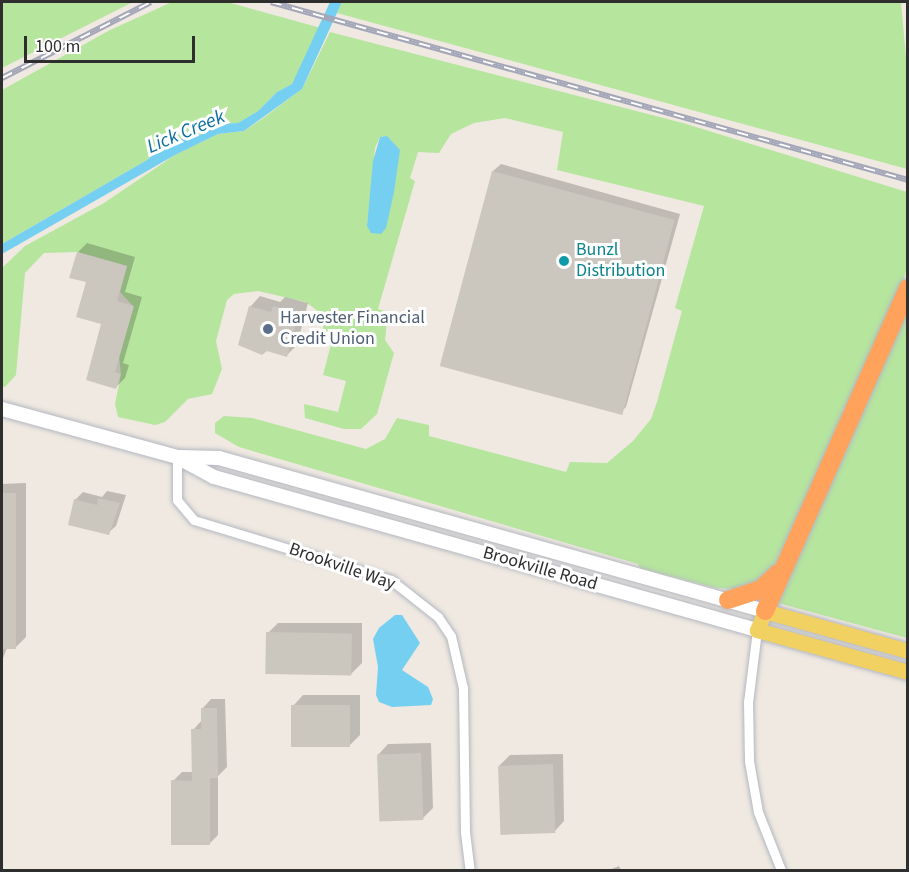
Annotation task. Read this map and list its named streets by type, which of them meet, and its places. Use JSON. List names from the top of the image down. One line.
{"streets":{"main road":["Brookville Road"],"street":["Brookville Way"]},"crossings":[["Brookville Way","Brookville Road"]],"water":["Lick Creek"],"places":["Bunzl Distribution","Harvester Financial Credit Union"],"scale_bar":"100 m"}
